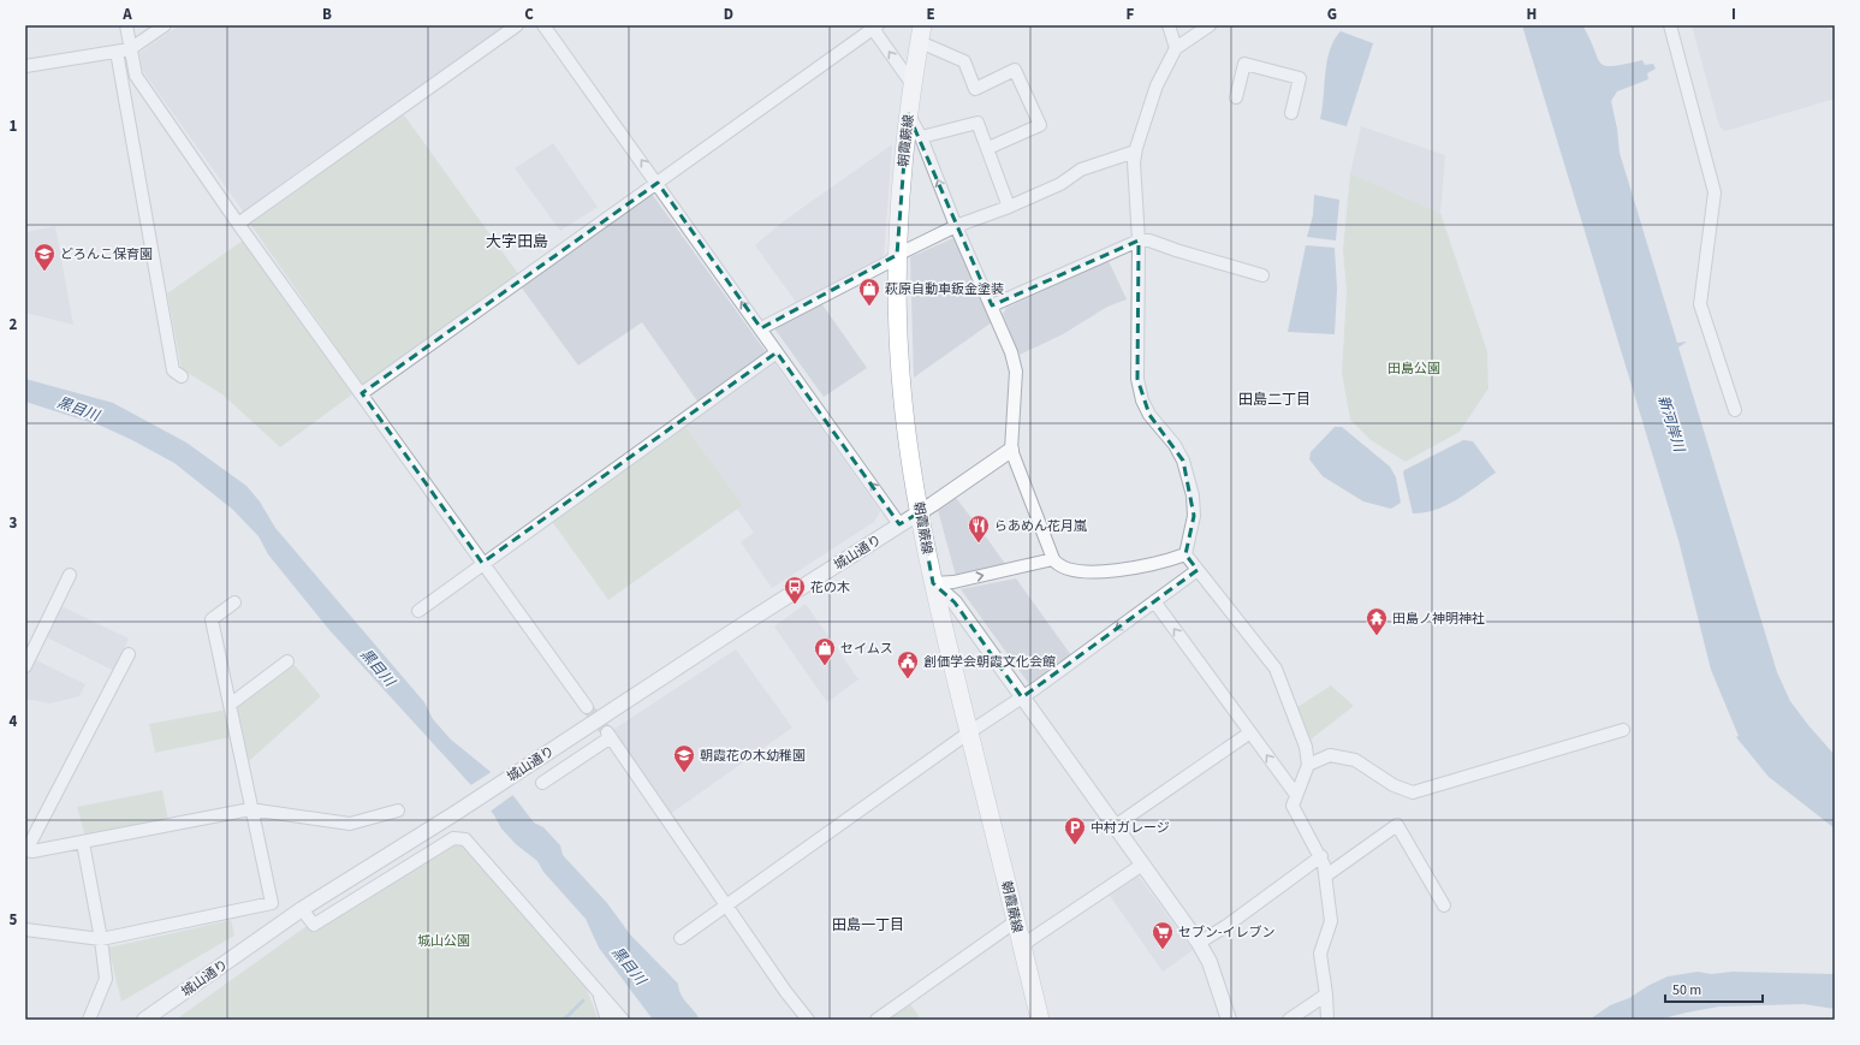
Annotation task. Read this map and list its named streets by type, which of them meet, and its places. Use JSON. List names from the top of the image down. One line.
{"streets":{"main road":["朝霞蕨線"],"street":["城山通り"]},"crossings":[["朝霞蕨線","城山通り"]],"districts":["大字田島","田島二丁目","田島一丁目"],"water":["黒目川","新河岸川"],"parks":["田島公園","城山公園"],"places":{"school or university":["どろんこ保育園","朝霞花の木幼稚園"],"shop":["萩原自動車鈑金塗装","セイムス"],"restaurant":["らあめん花月嵐"],"bus stop":["花の木"],"temple":["田島ノ神明神社"],"public building":["創価学会朝霞文化会館"],"parking":["中村ガレージ"],"supermarket":["セブン-イレブン"]},"scale_bar":"50 m","grid":{"columns":["A","B","C","D","E","F","G","H","I"],"rows":["1","2","3","4","5"]}}
